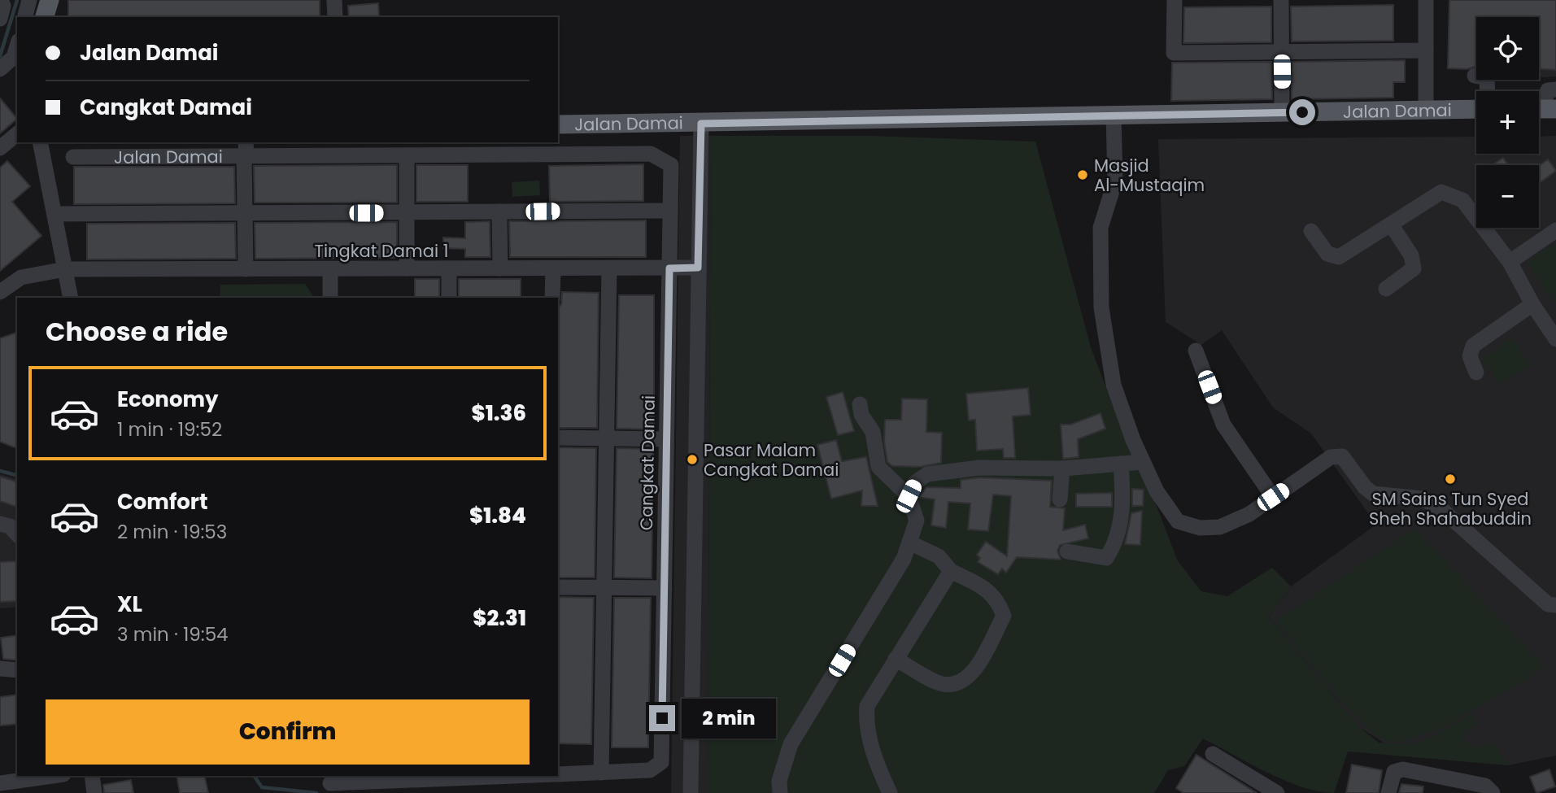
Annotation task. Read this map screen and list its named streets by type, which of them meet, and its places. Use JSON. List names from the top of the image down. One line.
{"streets":{"main road":["Jalan Damai"],"street":["Tingkat Damai 1","Cangkat Damai"]},"crossings":[["Jalan Damai","Cangkat Damai"],["Tingkat Damai 1","Cangkat Damai"]],"places":["Masjid Al-Mustaqim","Pasar Malam Cangkat Damai","SM Sains Tun Syed Sheh Shahabuddin"],"page":{"map_buttons":["+","−"],"banner":["Jalan Damai","Cangkat Damai"],"heading":"Choose a ride","list":[{"name":"Economy","note":"1 min · 19:52","value":"$1.36"},{"name":"Comfort","note":"2 min · 19:53","value":"$1.84"},{"name":"XL","note":"3 min · 19:54","value":"$2.31"}],"buttons":"Confirm","bubble":"2 min"}}
